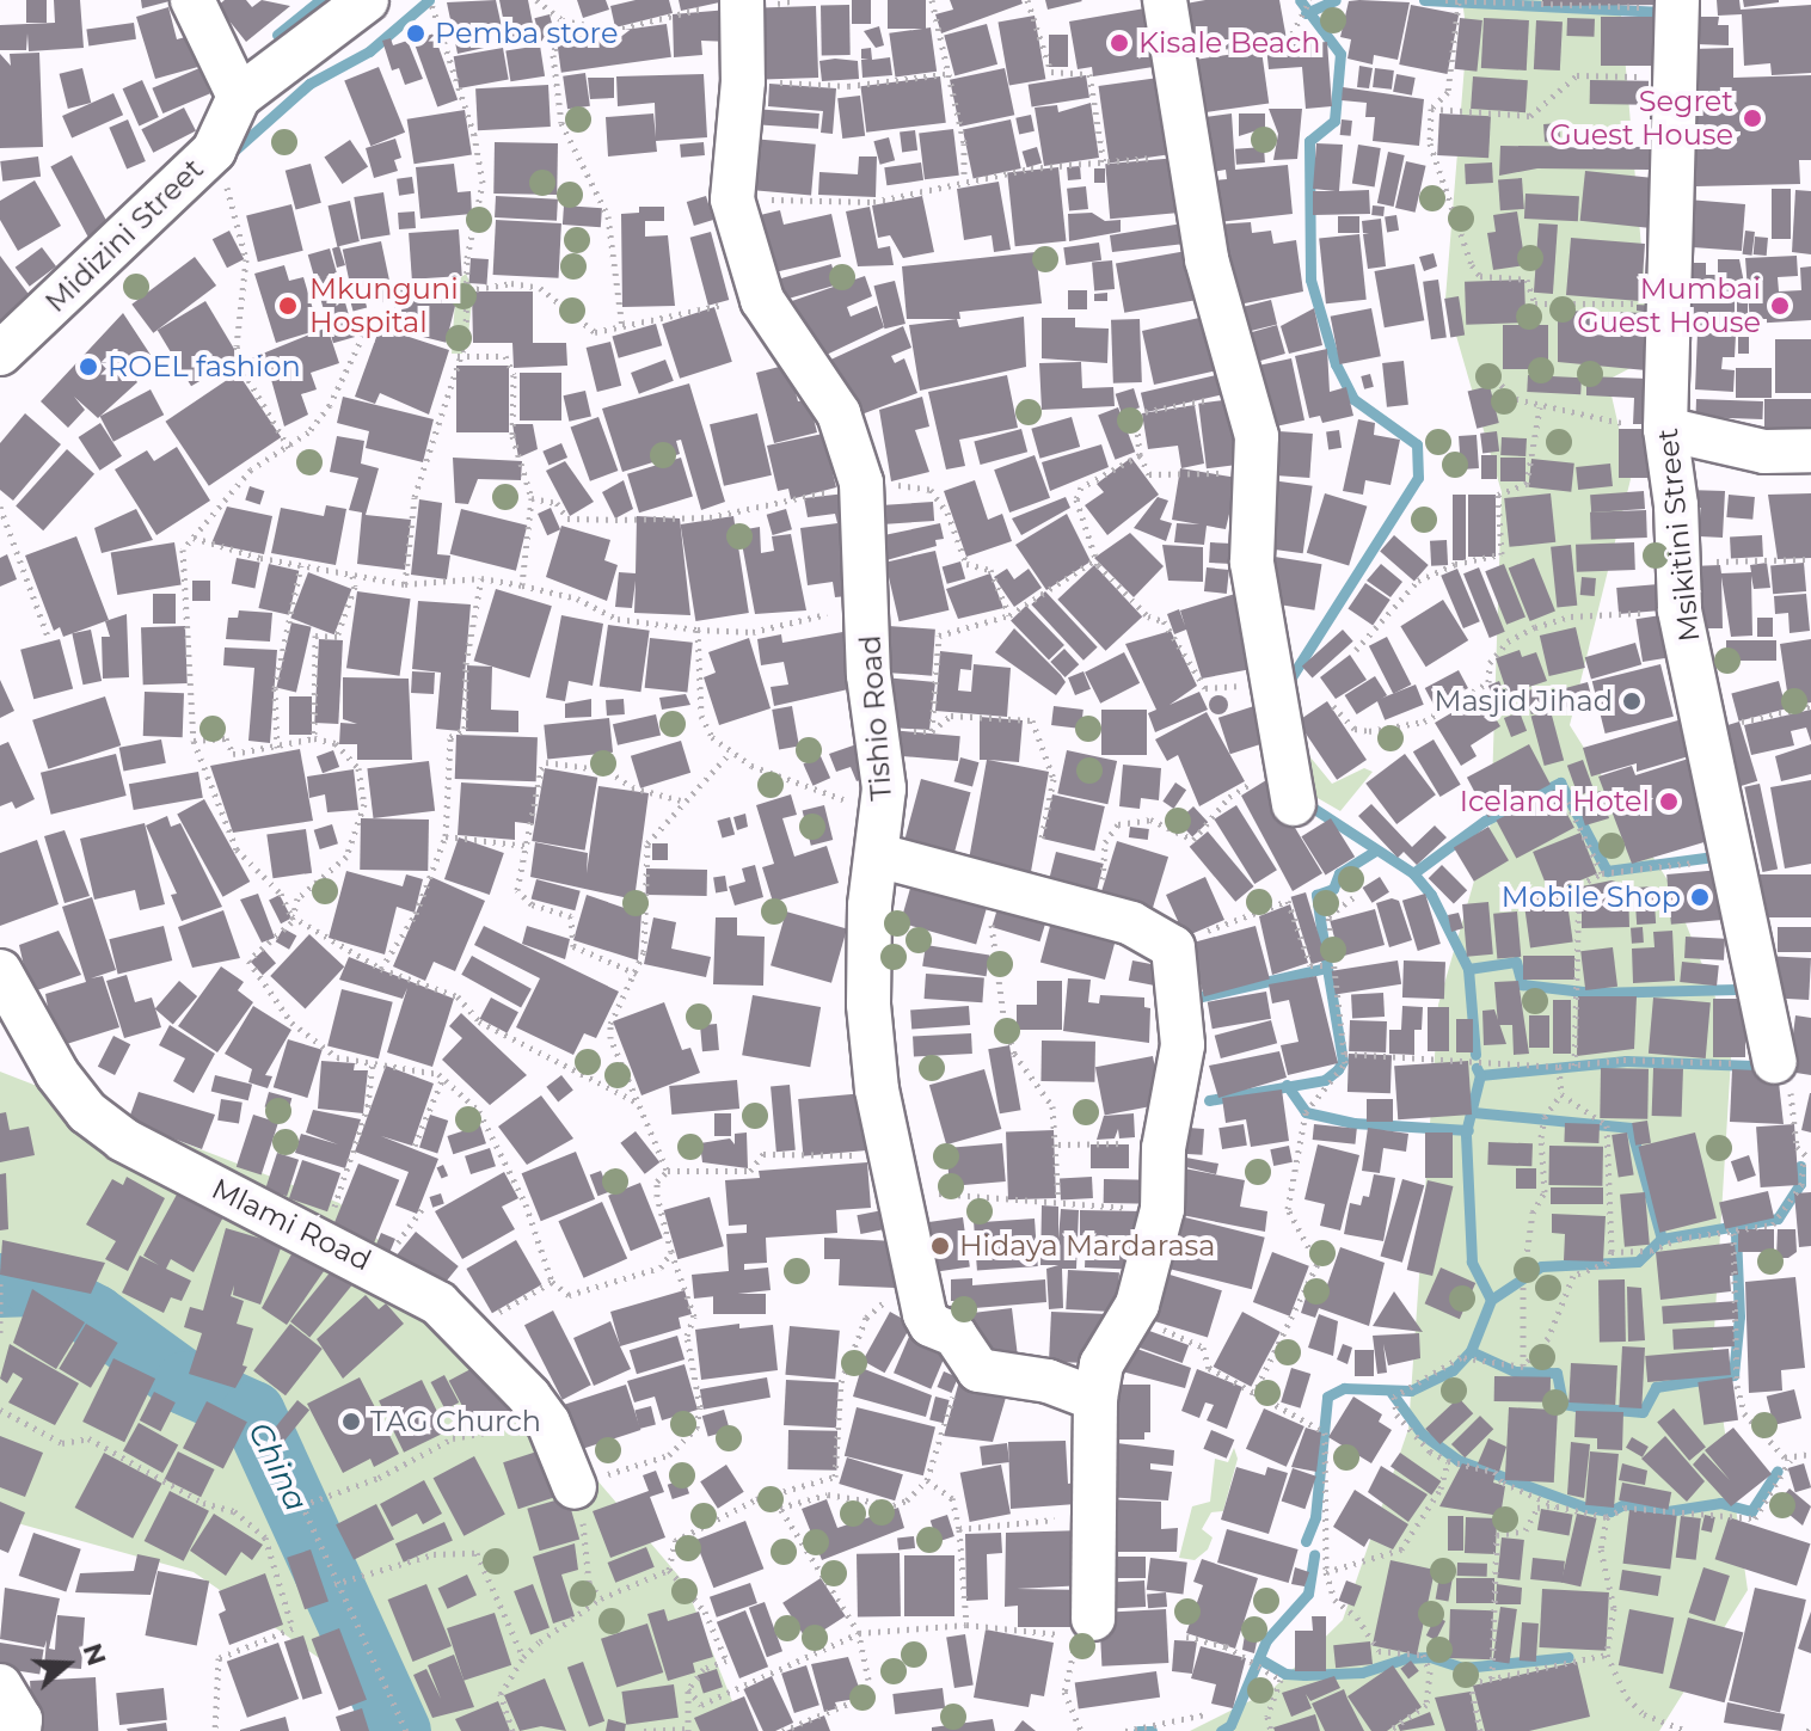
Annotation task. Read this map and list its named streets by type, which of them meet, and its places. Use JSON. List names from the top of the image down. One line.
{"streets":{"street":["Midizini Street","Msikitini Street","Tishio Road","Mlami Road"]},"water":["China"],"places":["Pemba store","Kisale Beach","Segret Guest House","Mkunguni Hospital","Mumbai Guest House","ROEL fashion","Masjid Jihad","Iceland Hotel","Mobile Shop","Hidaya Mardarasa","TAG Church"],"north":"right"}
